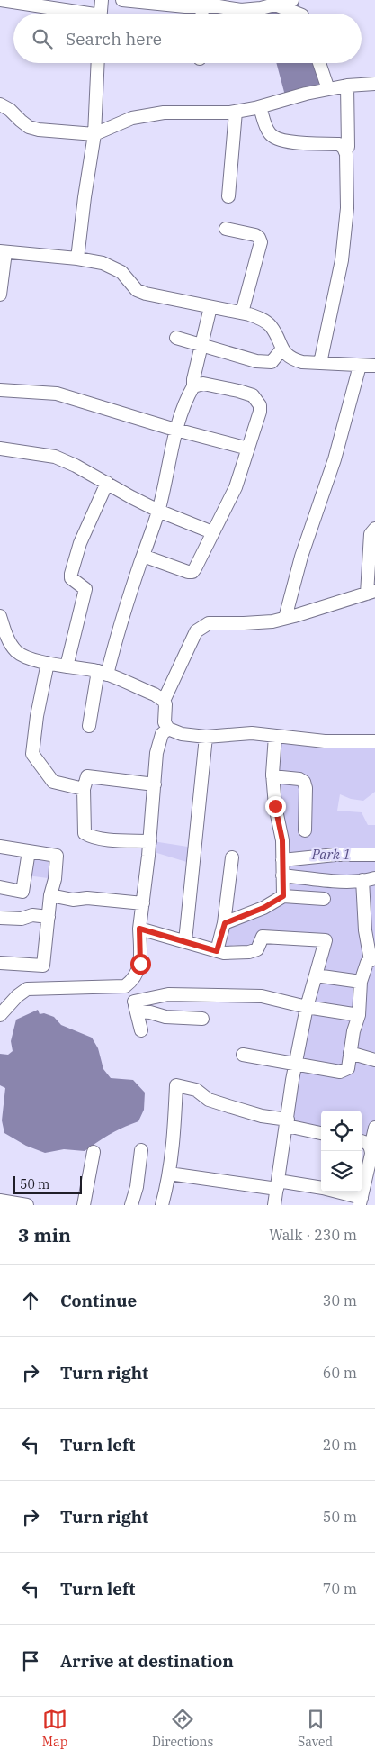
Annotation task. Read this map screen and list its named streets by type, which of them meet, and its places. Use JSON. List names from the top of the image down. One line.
{"parks":["Park 1"],"scale_bar":"50 m","page":{"search":"Search here","scale":"50 m","heading":["3 min","Walk · 230 m"],"list":[["Continue","30 m"],["Turn right","60 m"],["Turn left","20 m"],["Turn right","50 m"],["Turn left","70 m"],"Arrive at destination"],"nav":["Map","Directions","Saved"]}}
